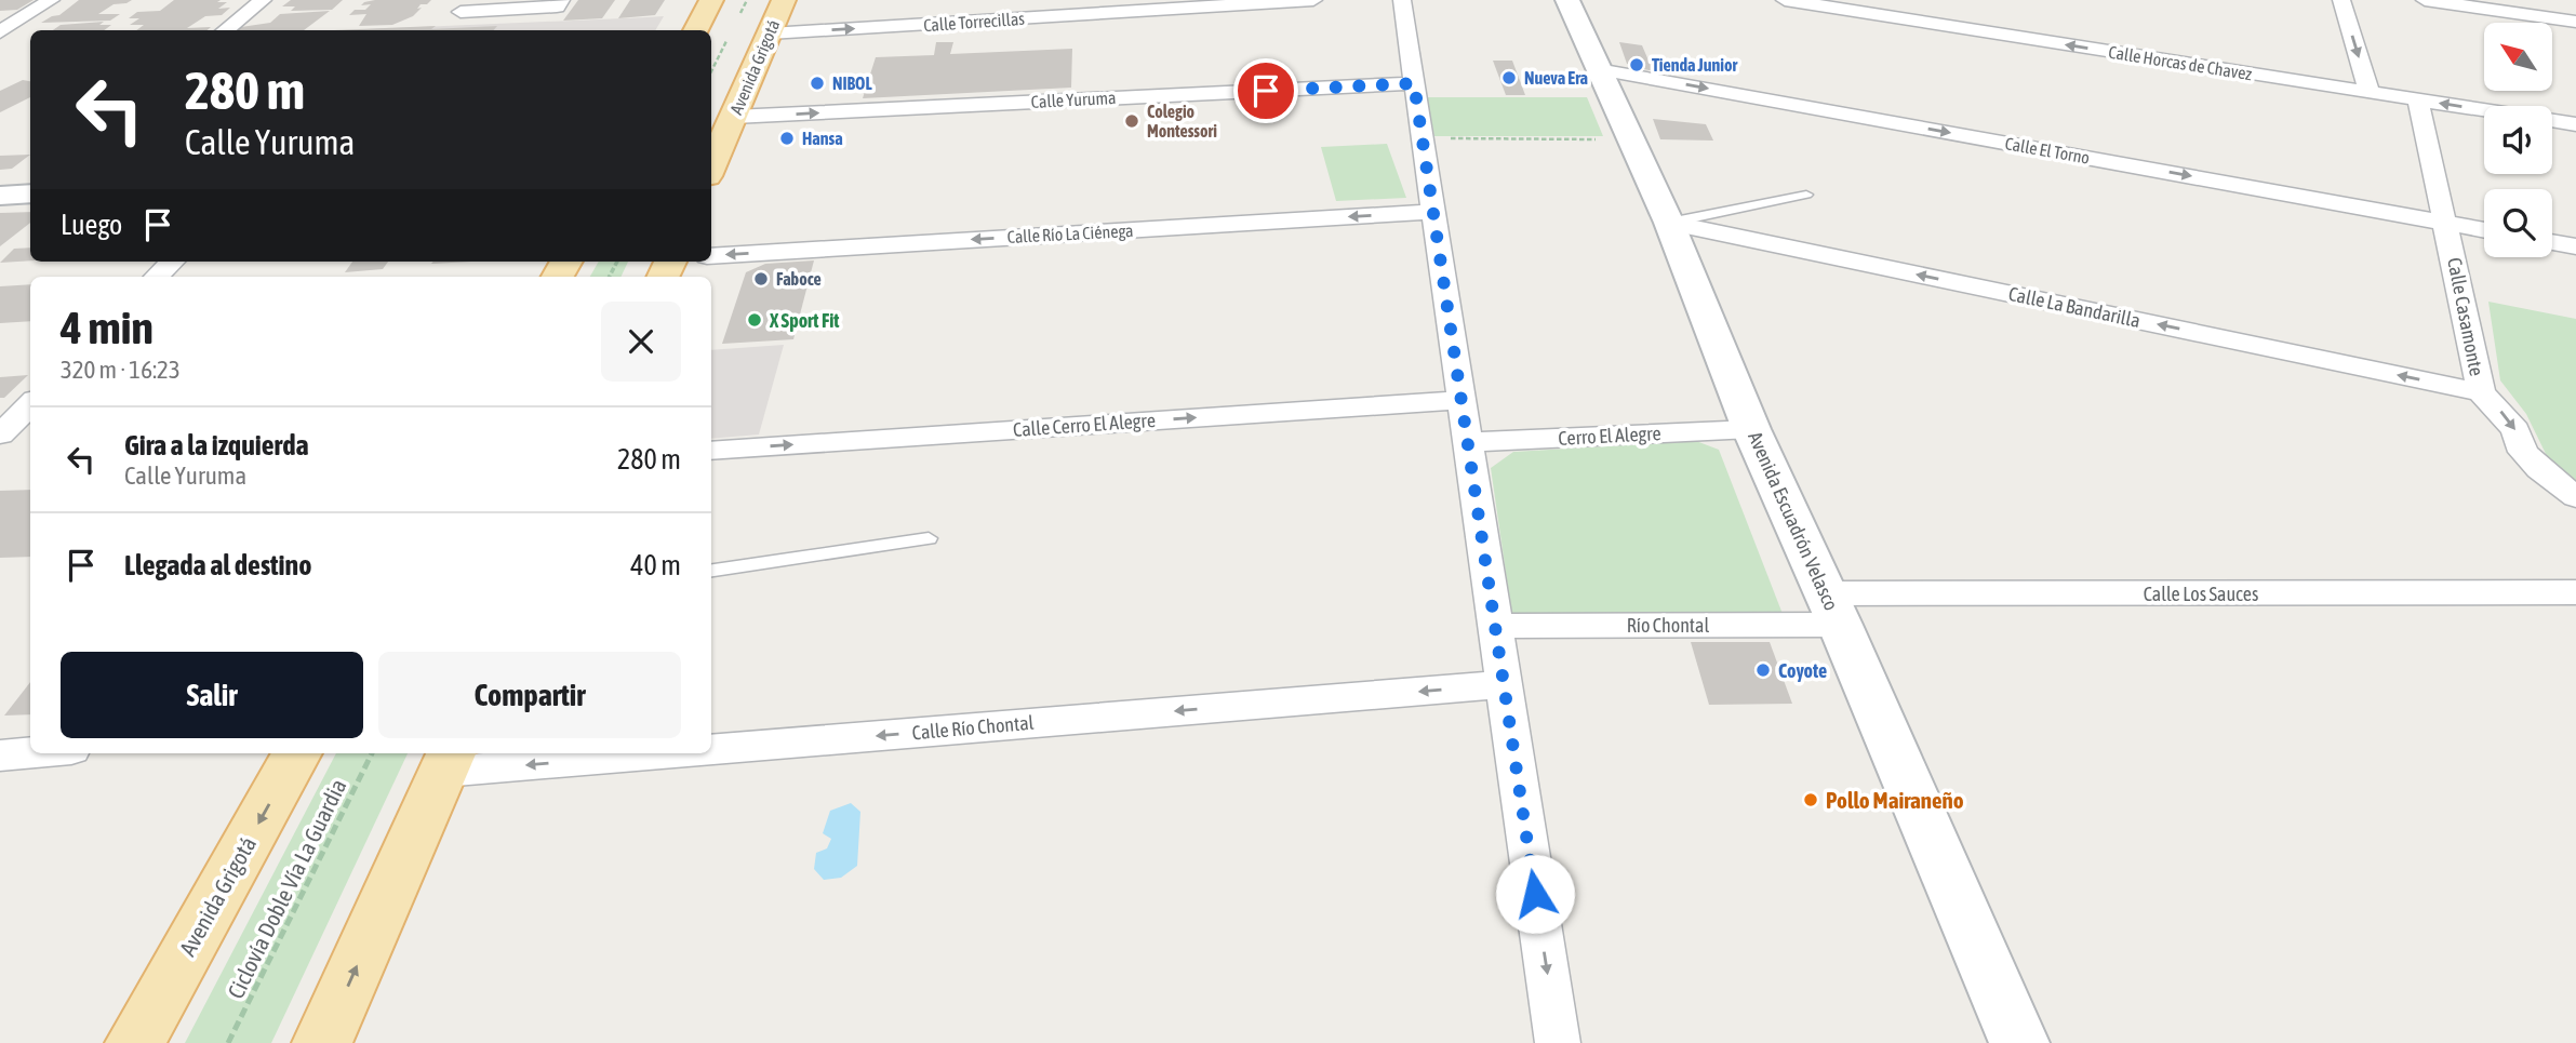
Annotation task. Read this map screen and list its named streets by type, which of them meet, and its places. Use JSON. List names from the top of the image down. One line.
{"streets":{"main road":["Avenida Grigotá"],"street":["Calle Torrecillas","Calle Horcas de Chavez","Calle Yuruma","Calle El Torno","Calle Río La Ciénega","Calle La Bandarilla","Calle Casamonte","Calle Cerro El Alegre","Cerro El Alegre","Avenida Escuadrón Velasco","Calle Los Sauces","Río Chontal","Calle Río Chontal"],"path":["Ciclovía Doble Vía La Guardia"]},"crossings":[["Calle Torrecillas","Avenida Grigotá"],["Calle Horcas de Chavez","Calle Casamonte"],["Avenida Grigotá","Calle Yuruma"],["Calle El Torno","Calle Casamonte"],["Calle El Torno","Avenida Escuadrón Velasco"],["Calle La Bandarilla","Calle Casamonte"],["Calle La Bandarilla","Avenida Escuadrón Velasco"],["Cerro El Alegre","Avenida Escuadrón Velasco"],["Avenida Escuadrón Velasco","Calle Los Sauces"],["Avenida Escuadrón Velasco","Río Chontal"],["Calle Los Sauces","Río Chontal"]],"one_way":["Calle Torrecillas","Calle Horcas de Chavez","Calle Yuruma","Calle El Torno","Calle Río La Ciénega","Calle La Bandarilla","Calle Cerro El Alegre","Calle Río Chontal"],"places":["Tienda Junior","Nueva Era","NIBOL","Colegio Montessori","Hansa","Faboce","X Sport Fit","Coyote","Pollo Mairaneño"],"north":"top left","page":{"turn":["280 m","Calle Yuruma"],"then":"Luego","heading":["4 min","320 m · 16:23"],"list":[{"name":"Gira a la izquierda","note":"Calle Yuruma","value":"280 m"},{"name":"Llegada al destino","value":"40 m"}],"buttons":["Salir","Compartir"]}}
